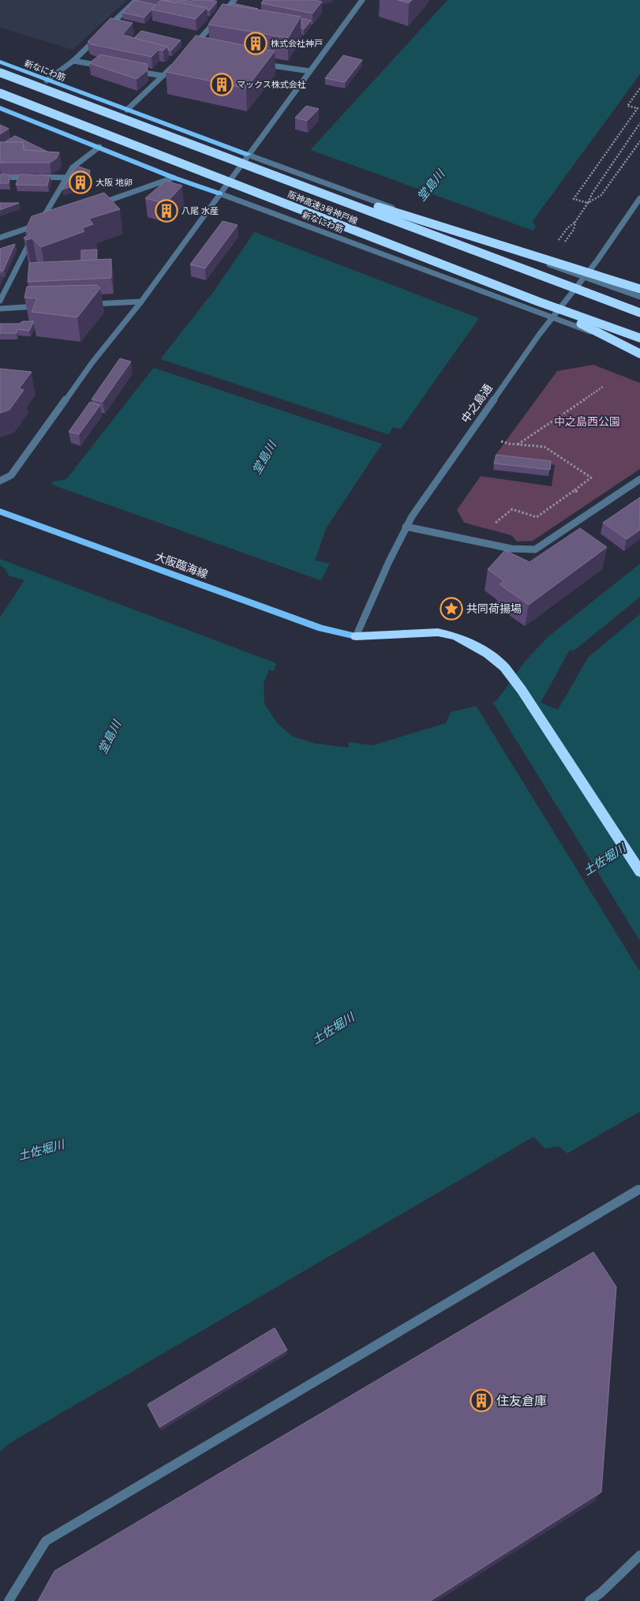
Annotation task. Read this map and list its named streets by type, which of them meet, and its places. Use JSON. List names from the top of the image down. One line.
{"streets":{"highway":["阪神高速3号神戸線"],"main road":["新なにわ筋","大阪臨海線"],"street":["中之島通"]},"crossings":[["新なにわ筋","中之島通"],["中之島通","大阪臨海線"]],"water":["堂島川","土佐堀川"],"parks":["中之島西公園"],"places":{"building":["株式会社神戸","マックス株式会社","大阪 地卵","八尾 水産","住友倉庫"],"place":["共同荷揚場"]}}
